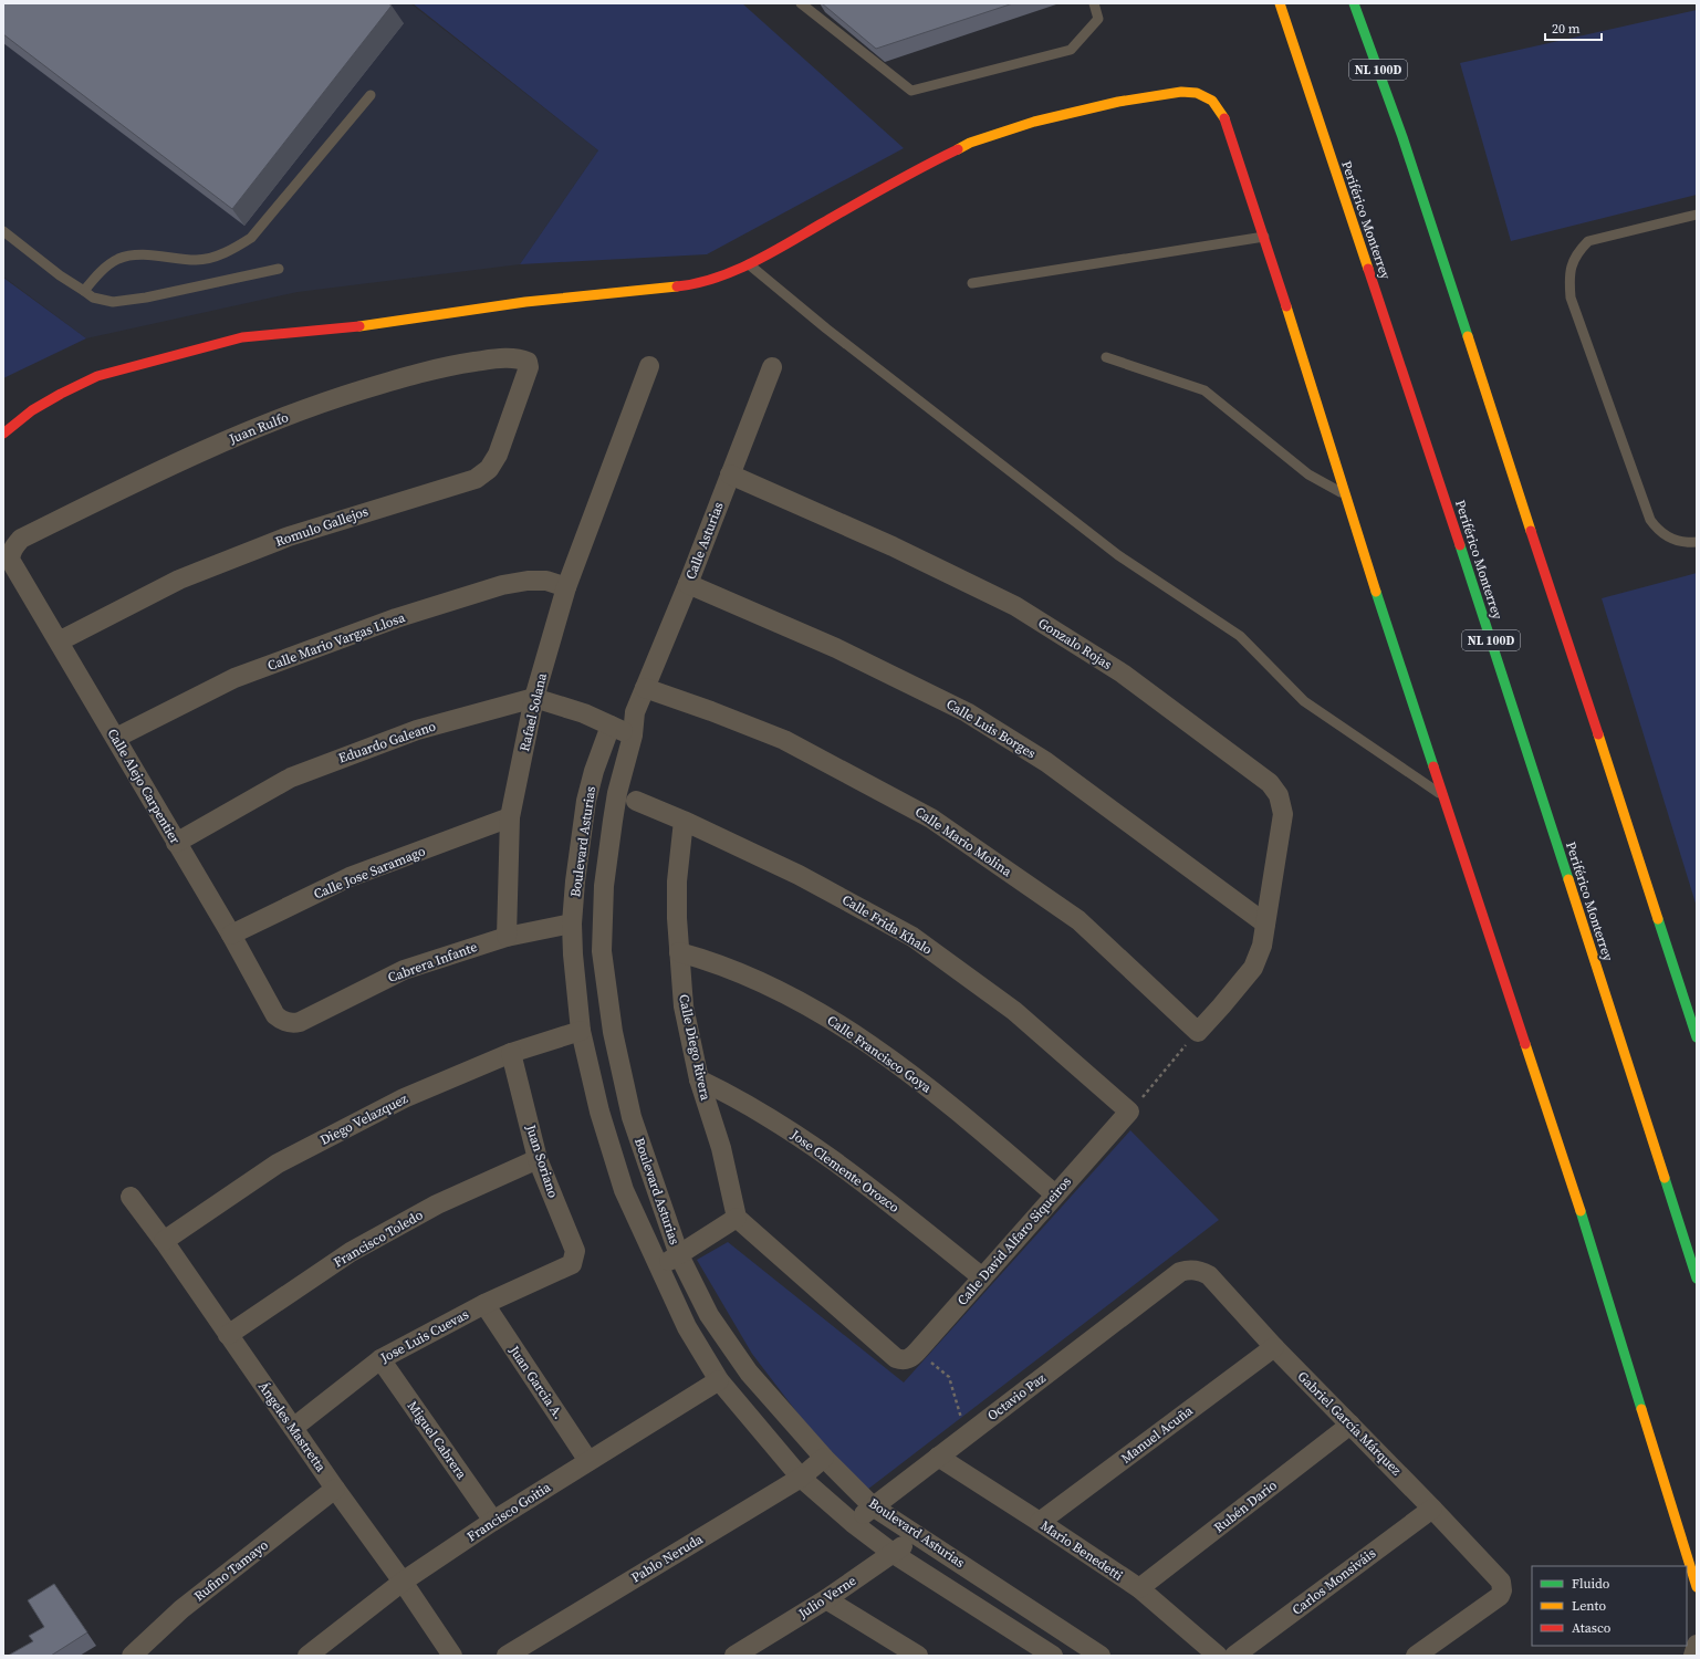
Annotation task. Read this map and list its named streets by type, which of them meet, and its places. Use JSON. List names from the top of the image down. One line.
{"streets":{"main road":["NL 100D","Periférico Monterrey"],"street":["Juan Rulfo","Romulo Gallejos","Calle Asturias","Calle Mario Vargas Llosa","Gonzalo Rojas","Rafael Solana","Calle Luis Borges","Eduardo Galeano","Calle Alejo Carpentier","Boulevard Asturias","Calle Mario Molina","Calle Jose Saramago","Calle Frida Khalo","Cabrera Infante","Calle Diego Rivera","Calle Francisco Goya","Diego Velazquez","Juan Soriano","Jose Clemente Orozco","Francisco Toledo","Calle David Alfaro Siqueiros","Jose Luis Cuevas","Juan Garcia A.","Octavio Paz","Gabriel García Márquez","Ángeles Mastretta","Manuel Acuña","Miguel Cabrera","Rubén Dario","Francisco Goitia","Mario Benedetti","Pablo Neruda","Rufino Tamayo","Carlos Monsiváis","Julio Verne"]},"crossings":[["Juan Rulfo","Romulo Gallejos"],["Juan Rulfo","Calle Alejo Carpentier"],["Romulo Gallejos","Calle Alejo Carpentier"],["Calle Asturias","Gonzalo Rojas"],["Calle Asturias","Calle Luis Borges"],["Calle Asturias","Boulevard Asturias"],["Calle Asturias","Calle Mario Molina"],["Calle Mario Vargas Llosa","Rafael Solana"],["Calle Mario Vargas Llosa","Calle Alejo Carpentier"],["Gonzalo Rojas","Calle Luis Borges"],["Gonzalo Rojas","Calle Mario Molina"],["Rafael Solana","Eduardo Galeano"],["Rafael Solana","Calle Jose Saramago"],["Rafael Solana","Cabrera Infante"],["Eduardo Galeano","Calle Alejo Carpentier"],["Calle Alejo Carpentier","Calle Jose Saramago"],["Calle Alejo Carpentier","Cabrera Infante"],["Boulevard Asturias","Cabrera Infante"],["Boulevard Asturias","Diego Velazquez"],["Boulevard Asturias","Octavio Paz"],["Boulevard Asturias","Francisco Goitia"],["Boulevard Asturias","Pablo Neruda"],["Boulevard Asturias","Julio Verne"],["Calle Frida Khalo","Calle Diego Rivera"],["Calle Frida Khalo","Calle David Alfaro Siqueiros"],["Calle Diego Rivera","Calle Francisco Goya"],["Calle Diego Rivera","Jose Clemente Orozco"],["Calle Diego Rivera","Calle David Alfaro Siqueiros"],["Calle Francisco Goya","Calle David Alfaro Siqueiros"],["Diego Velazquez","Juan Soriano"],["Diego Velazquez","Ángeles Mastretta"],["Juan Soriano","Francisco Toledo"],["Juan Soriano","Jose Luis Cuevas"],["Jose Clemente Orozco","Calle David Alfaro Siqueiros"],["Francisco Toledo","Ángeles Mastretta"],["Jose Luis Cuevas","Juan Garcia A."],["Jose Luis Cuevas","Ángeles Mastretta"],["Jose Luis Cuevas","Miguel Cabrera"],["Juan Garcia A.","Francisco Goitia"],["Octavio Paz","Gabriel García Márquez"],["Octavio Paz","Mario Benedetti"],["Gabriel García Márquez","Manuel Acuña"],["Gabriel García Márquez","Rubén Dario"],["Gabriel García Márquez","Carlos Monsiváis"],["Ángeles Mastretta","Francisco Goitia"],["Ángeles Mastretta","Rufino Tamayo"],["Manuel Acuña","Mario Benedetti"],["Miguel Cabrera","Francisco Goitia"],["Rubén Dario","Mario Benedetti"]],"legend":["Fluido","Lento","Atasco"],"scale_bar":"20 m"}
